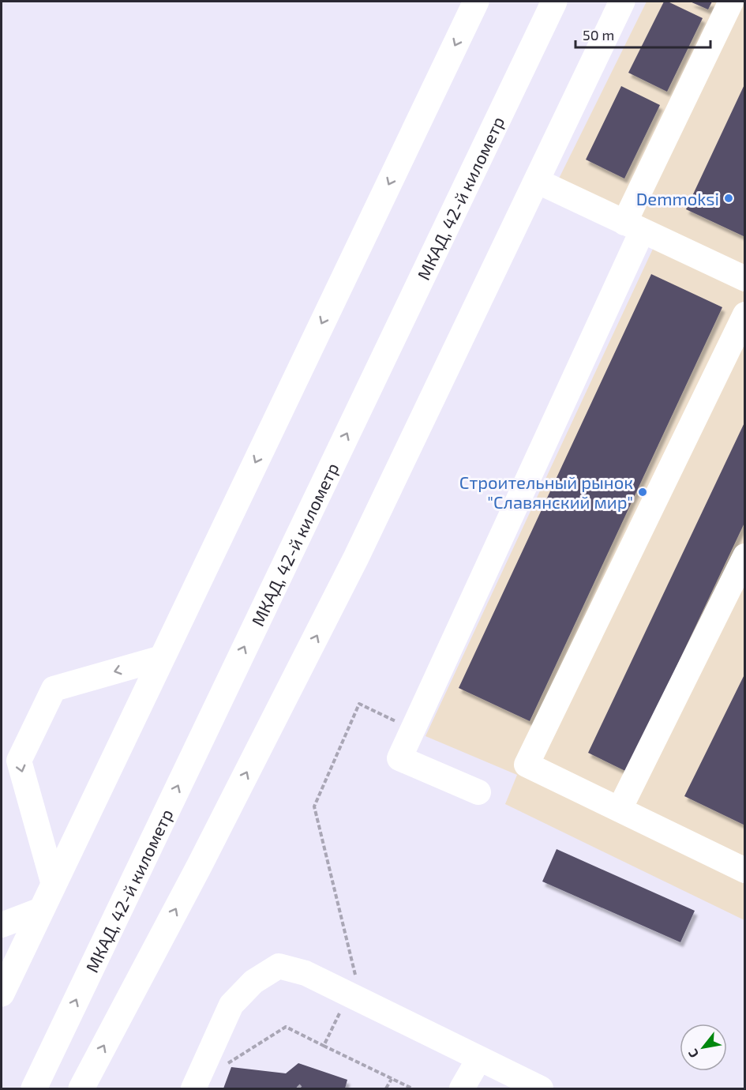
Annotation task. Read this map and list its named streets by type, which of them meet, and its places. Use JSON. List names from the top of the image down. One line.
{"streets":{"highway":["МКАД, 42-й километр"]},"places":["Demmoksi","Строительный рынок \"Славянский мир\""],"scale_bar":"50 m","north":"bottom left"}
